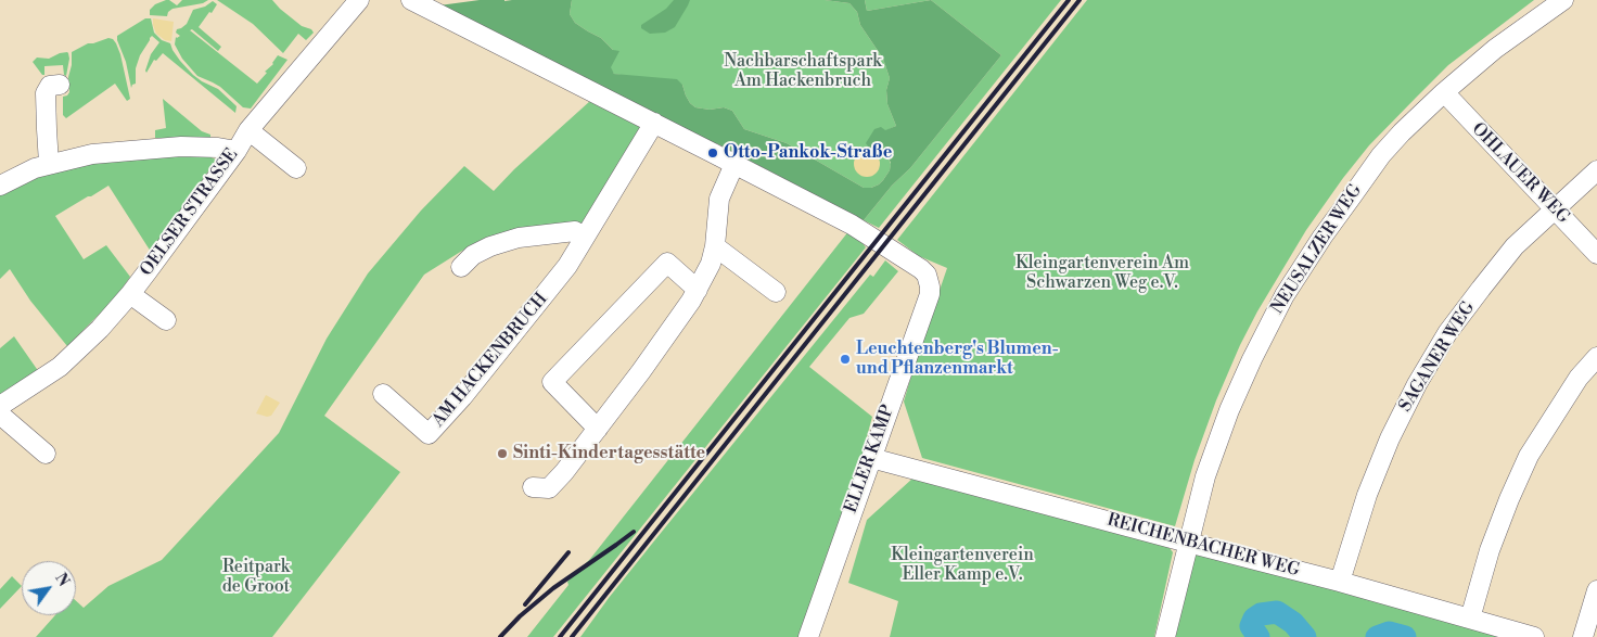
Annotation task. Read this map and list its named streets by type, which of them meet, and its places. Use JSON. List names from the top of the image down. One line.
{"streets":{"street":["OHLAUER WEG","OELSER STRASSE","NEUSALZER WEG","SAGANER WEG","AM HACKENBRUCH","ELLER KAMP","REICHENBACHER WEG"]},"crossings":[["OHLAUER WEG","NEUSALZER WEG"],["OHLAUER WEG","SAGANER WEG"],["NEUSALZER WEG","REICHENBACHER WEG"],["SAGANER WEG","REICHENBACHER WEG"],["ELLER KAMP","REICHENBACHER WEG"]],"parks":["Nachbarschaftspark Am Hackenbruch","Kleingartenverein Am Schwarzen Weg e.V.","Kleingartenverein Eller Kamp e.V.","Reitpark de Groot"],"places":["Otto-Pankok-Straße","Leuchtenberg's Blumen- und Pflanzenmarkt","Sinti-Kindertagesstätte"],"north":"top right"}
